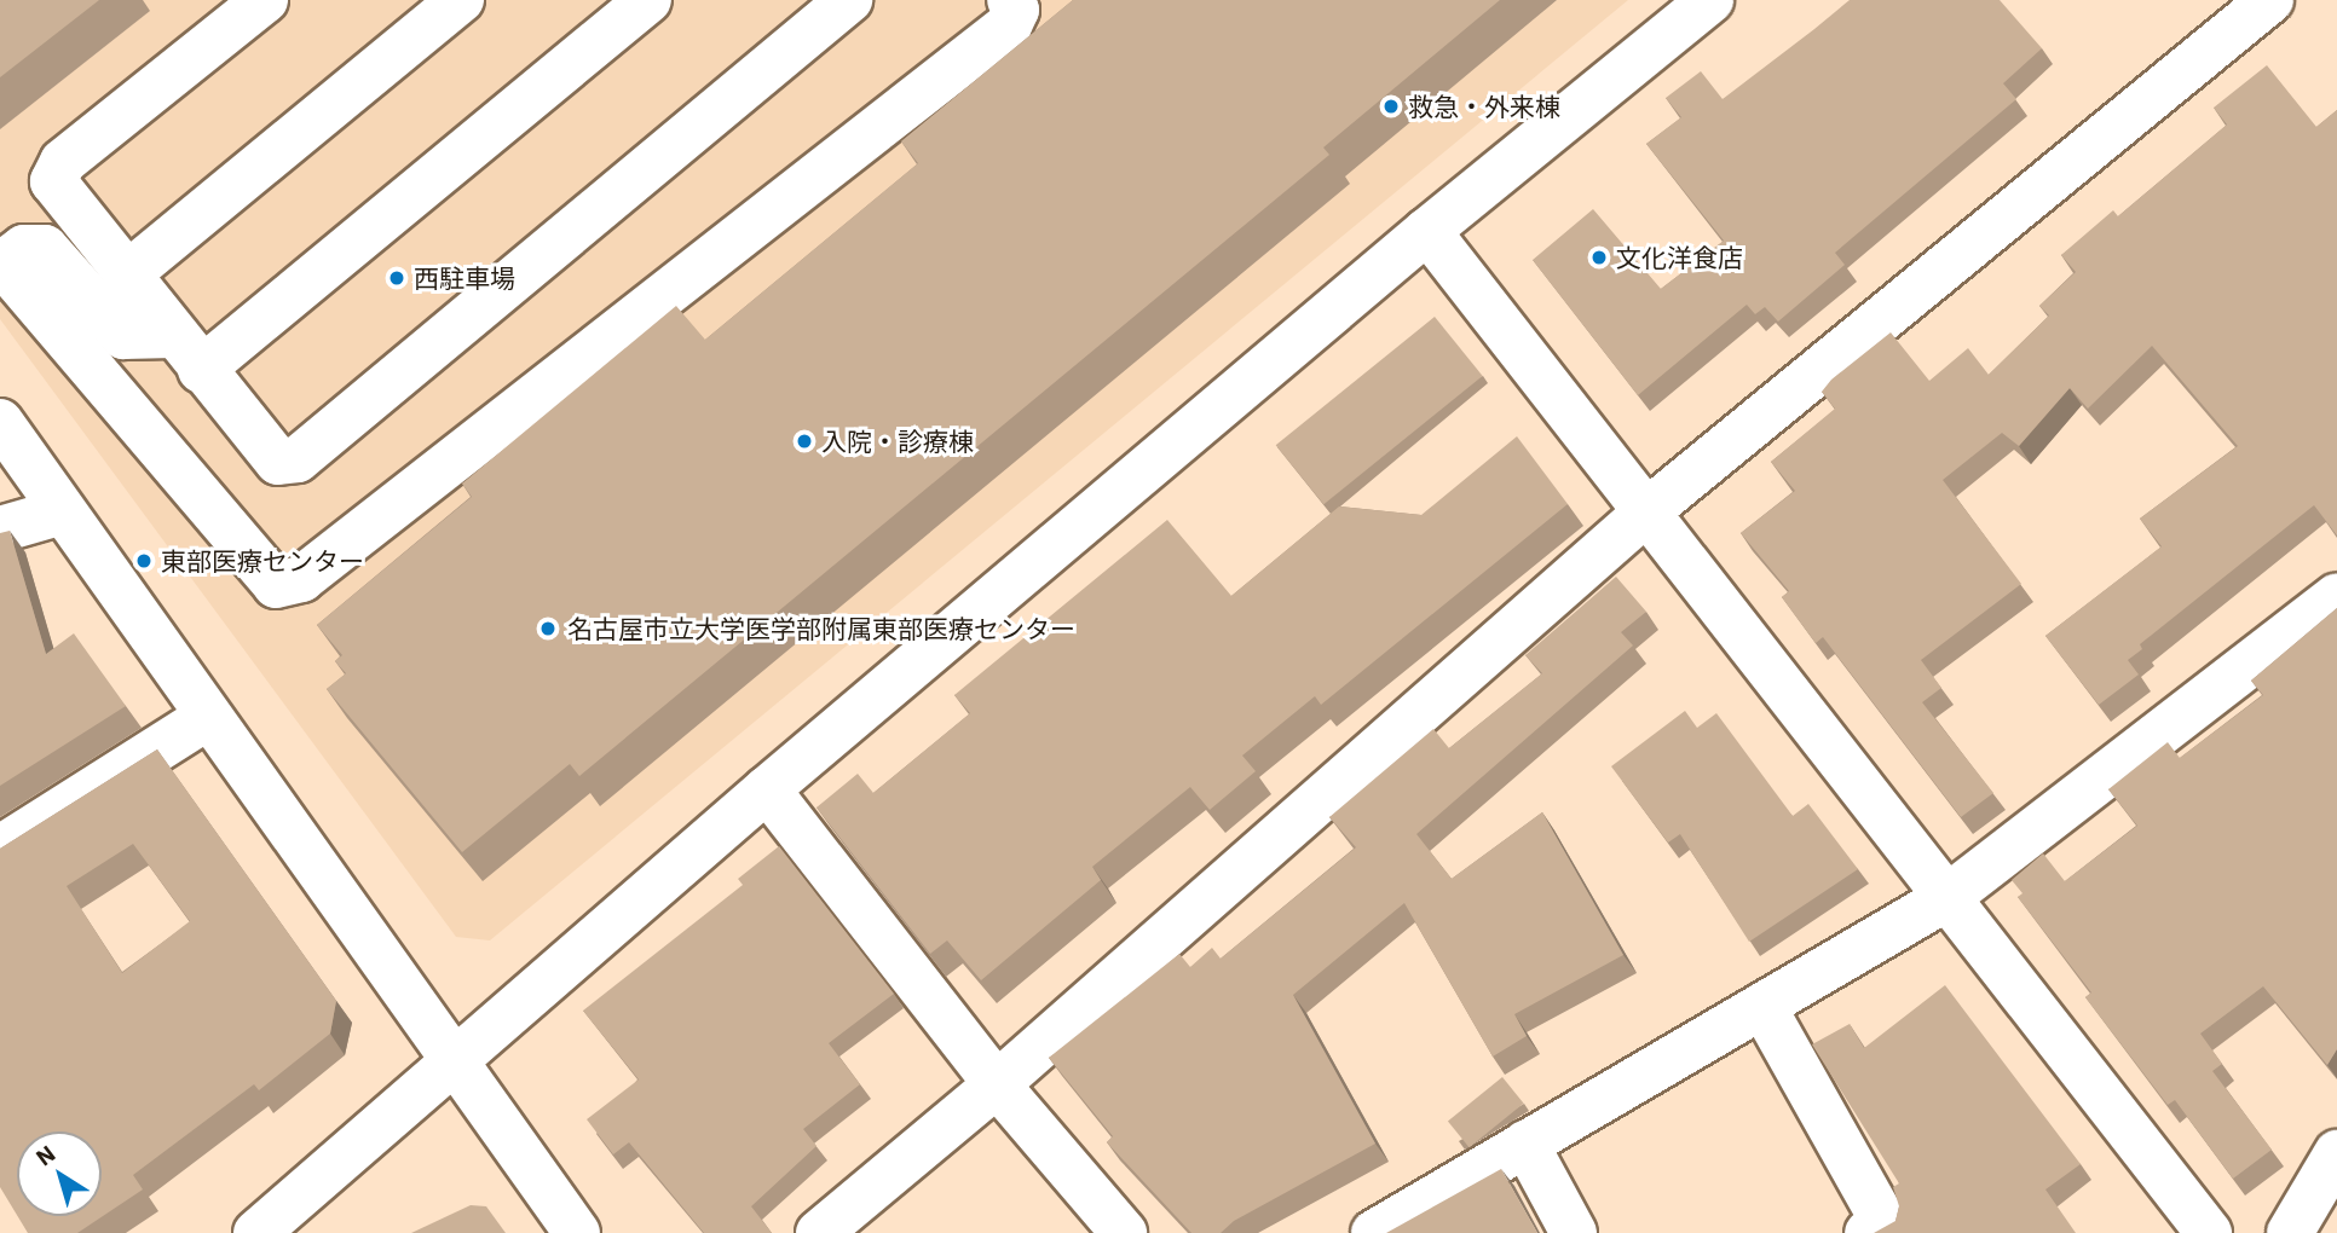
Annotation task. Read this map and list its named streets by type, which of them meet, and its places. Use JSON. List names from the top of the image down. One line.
{"places":["救急・外来棟","文化洋食店","西駐車場","入院・診療棟","東部医療センター","名古屋市立大学医学部附属東部医療センター"],"north":"top left"}
